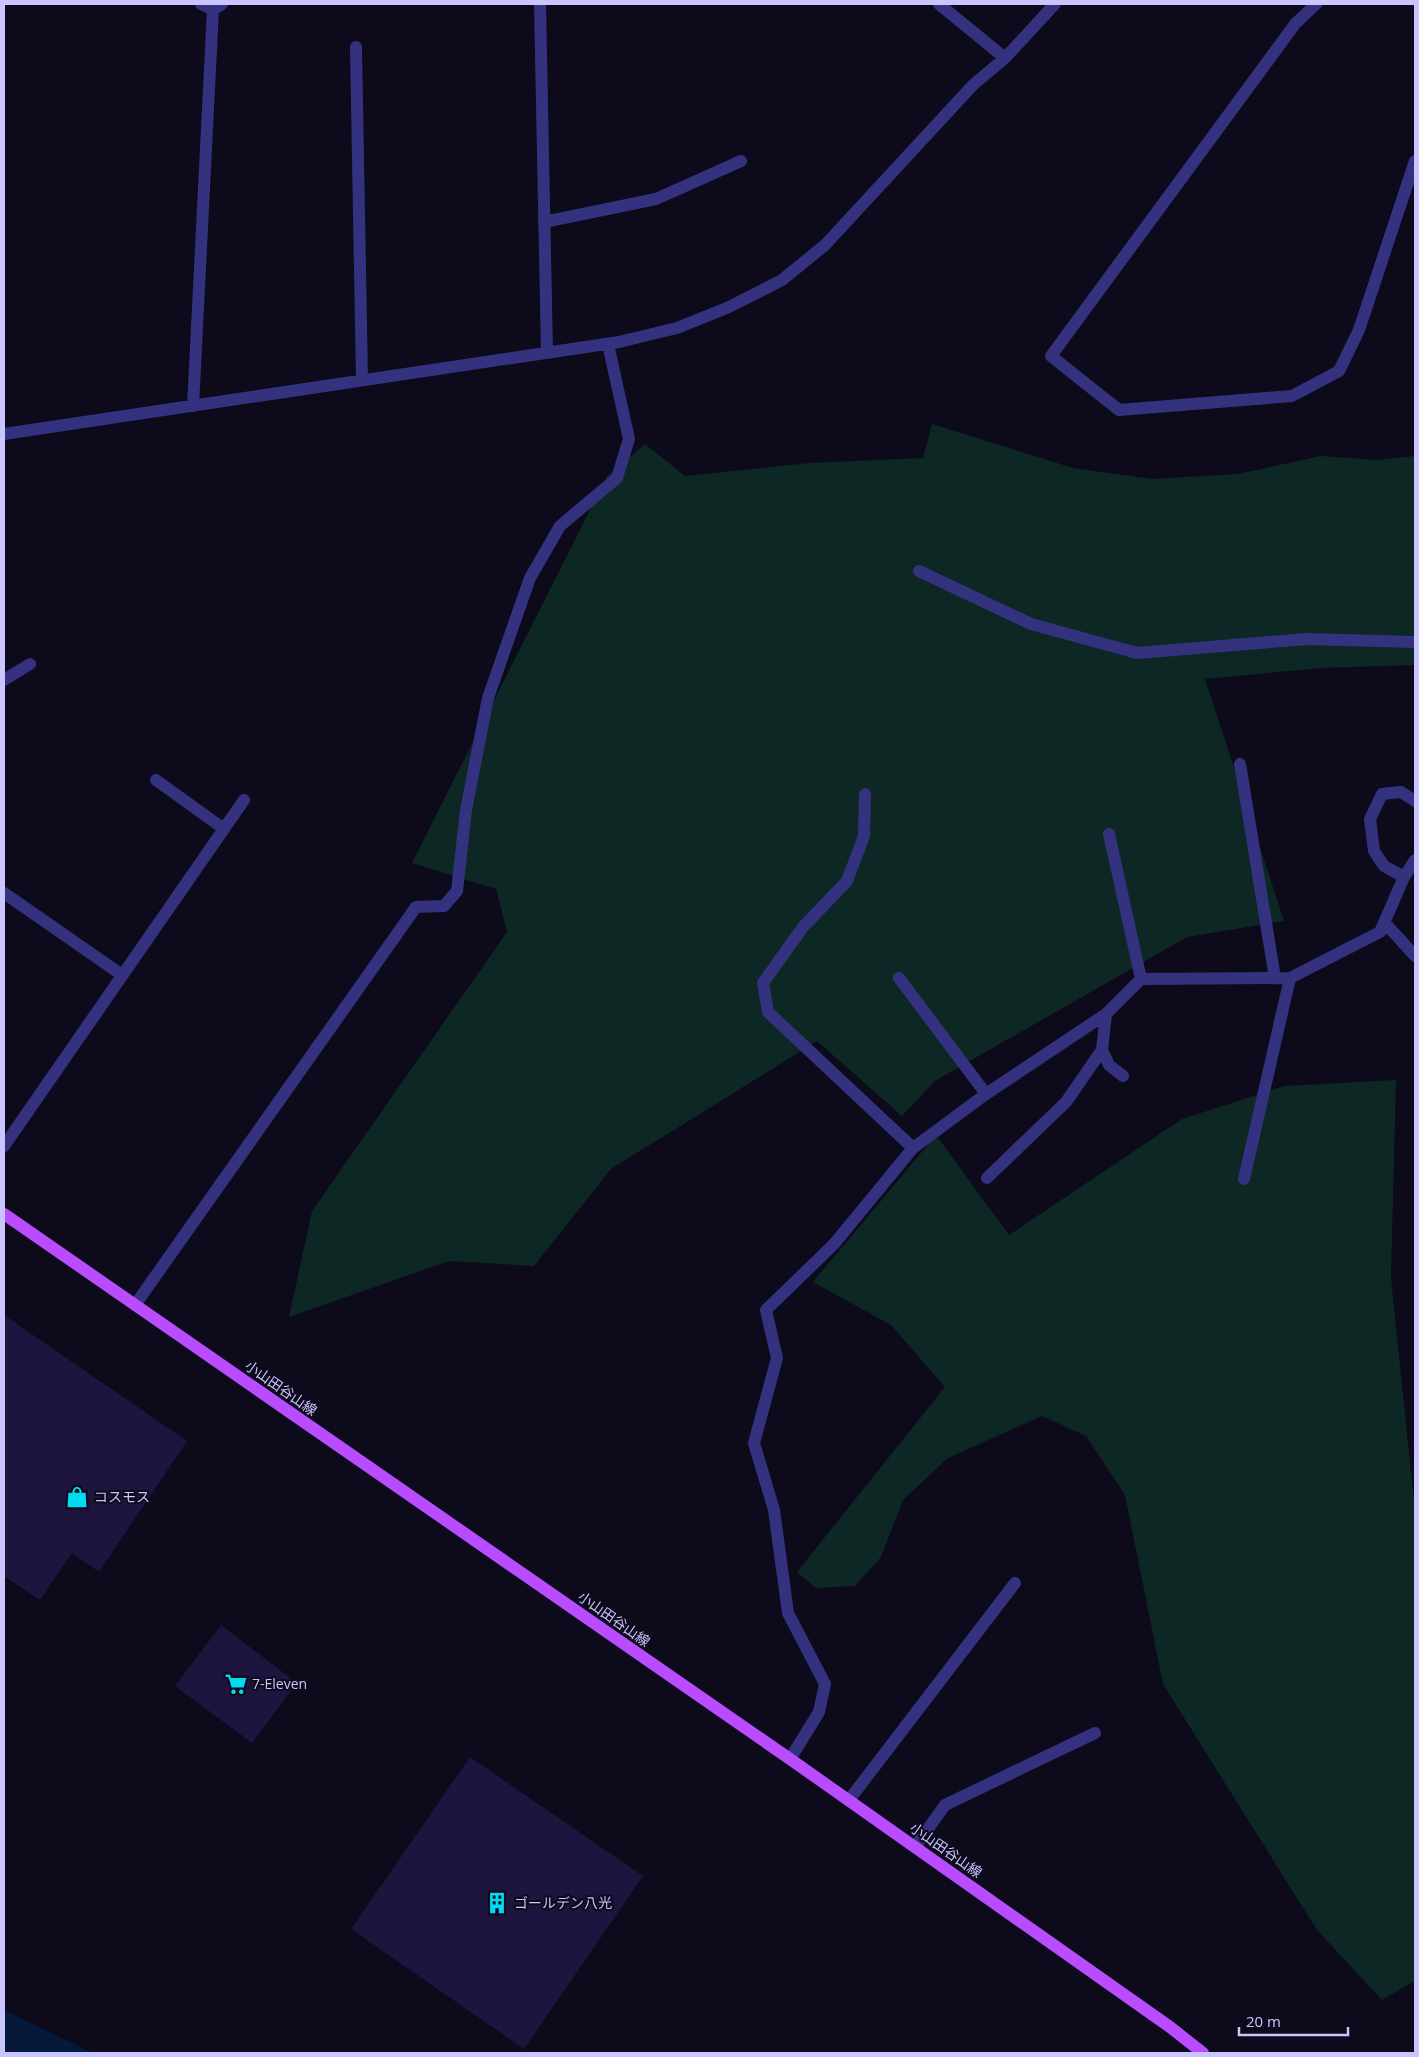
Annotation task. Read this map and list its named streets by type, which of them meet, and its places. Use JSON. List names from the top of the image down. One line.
{"streets":{"main road":["小山田谷山線"]},"places":{"shop":["コスモス"],"supermarket":["7-Eleven"],"building":["ゴールデン八光"]},"scale_bar":"20 m"}
